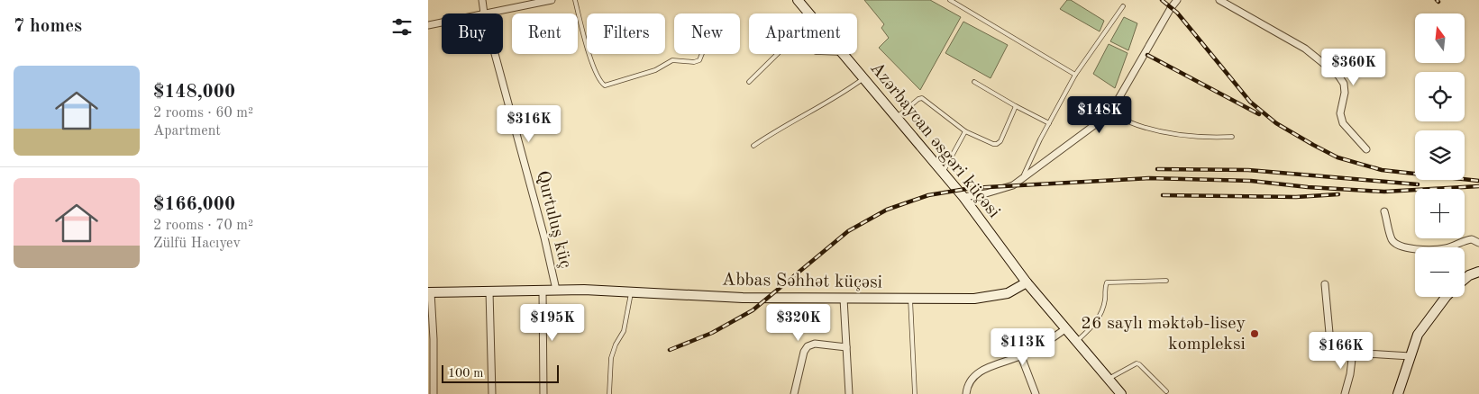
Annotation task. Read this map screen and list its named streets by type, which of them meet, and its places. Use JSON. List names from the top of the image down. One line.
{"streets":{"main road":["Azərbaycan əsgəri küçəsi","Abbas Səhhət küçəsi"],"street":["Qurtuluş küç"]},"crossings":[["Azərbaycan əsgəri küçəsi","Abbas Səhhət küçəsi"],["Qurtuluş küç","Abbas Səhhət küçəsi"]],"places":["26 saylı məktəb-lisey kompleksi"],"scale_bar":"100 m","north":"top","page":{"heading":"7 homes","map_buttons":["+","−"],"chip":["Buy","Rent","Filters","New","Apartment"],"price":["$360K","$148K","$316K","$195K","$320K","$113K","$166K"],"list":[{"name":"$148,000","note":"2 rooms · 60 m² · Apartment"},{"name":"$166,000","note":"2 rooms · 70 m² · Zülfü Hacıyev"}],"scale":"100 m"}}
